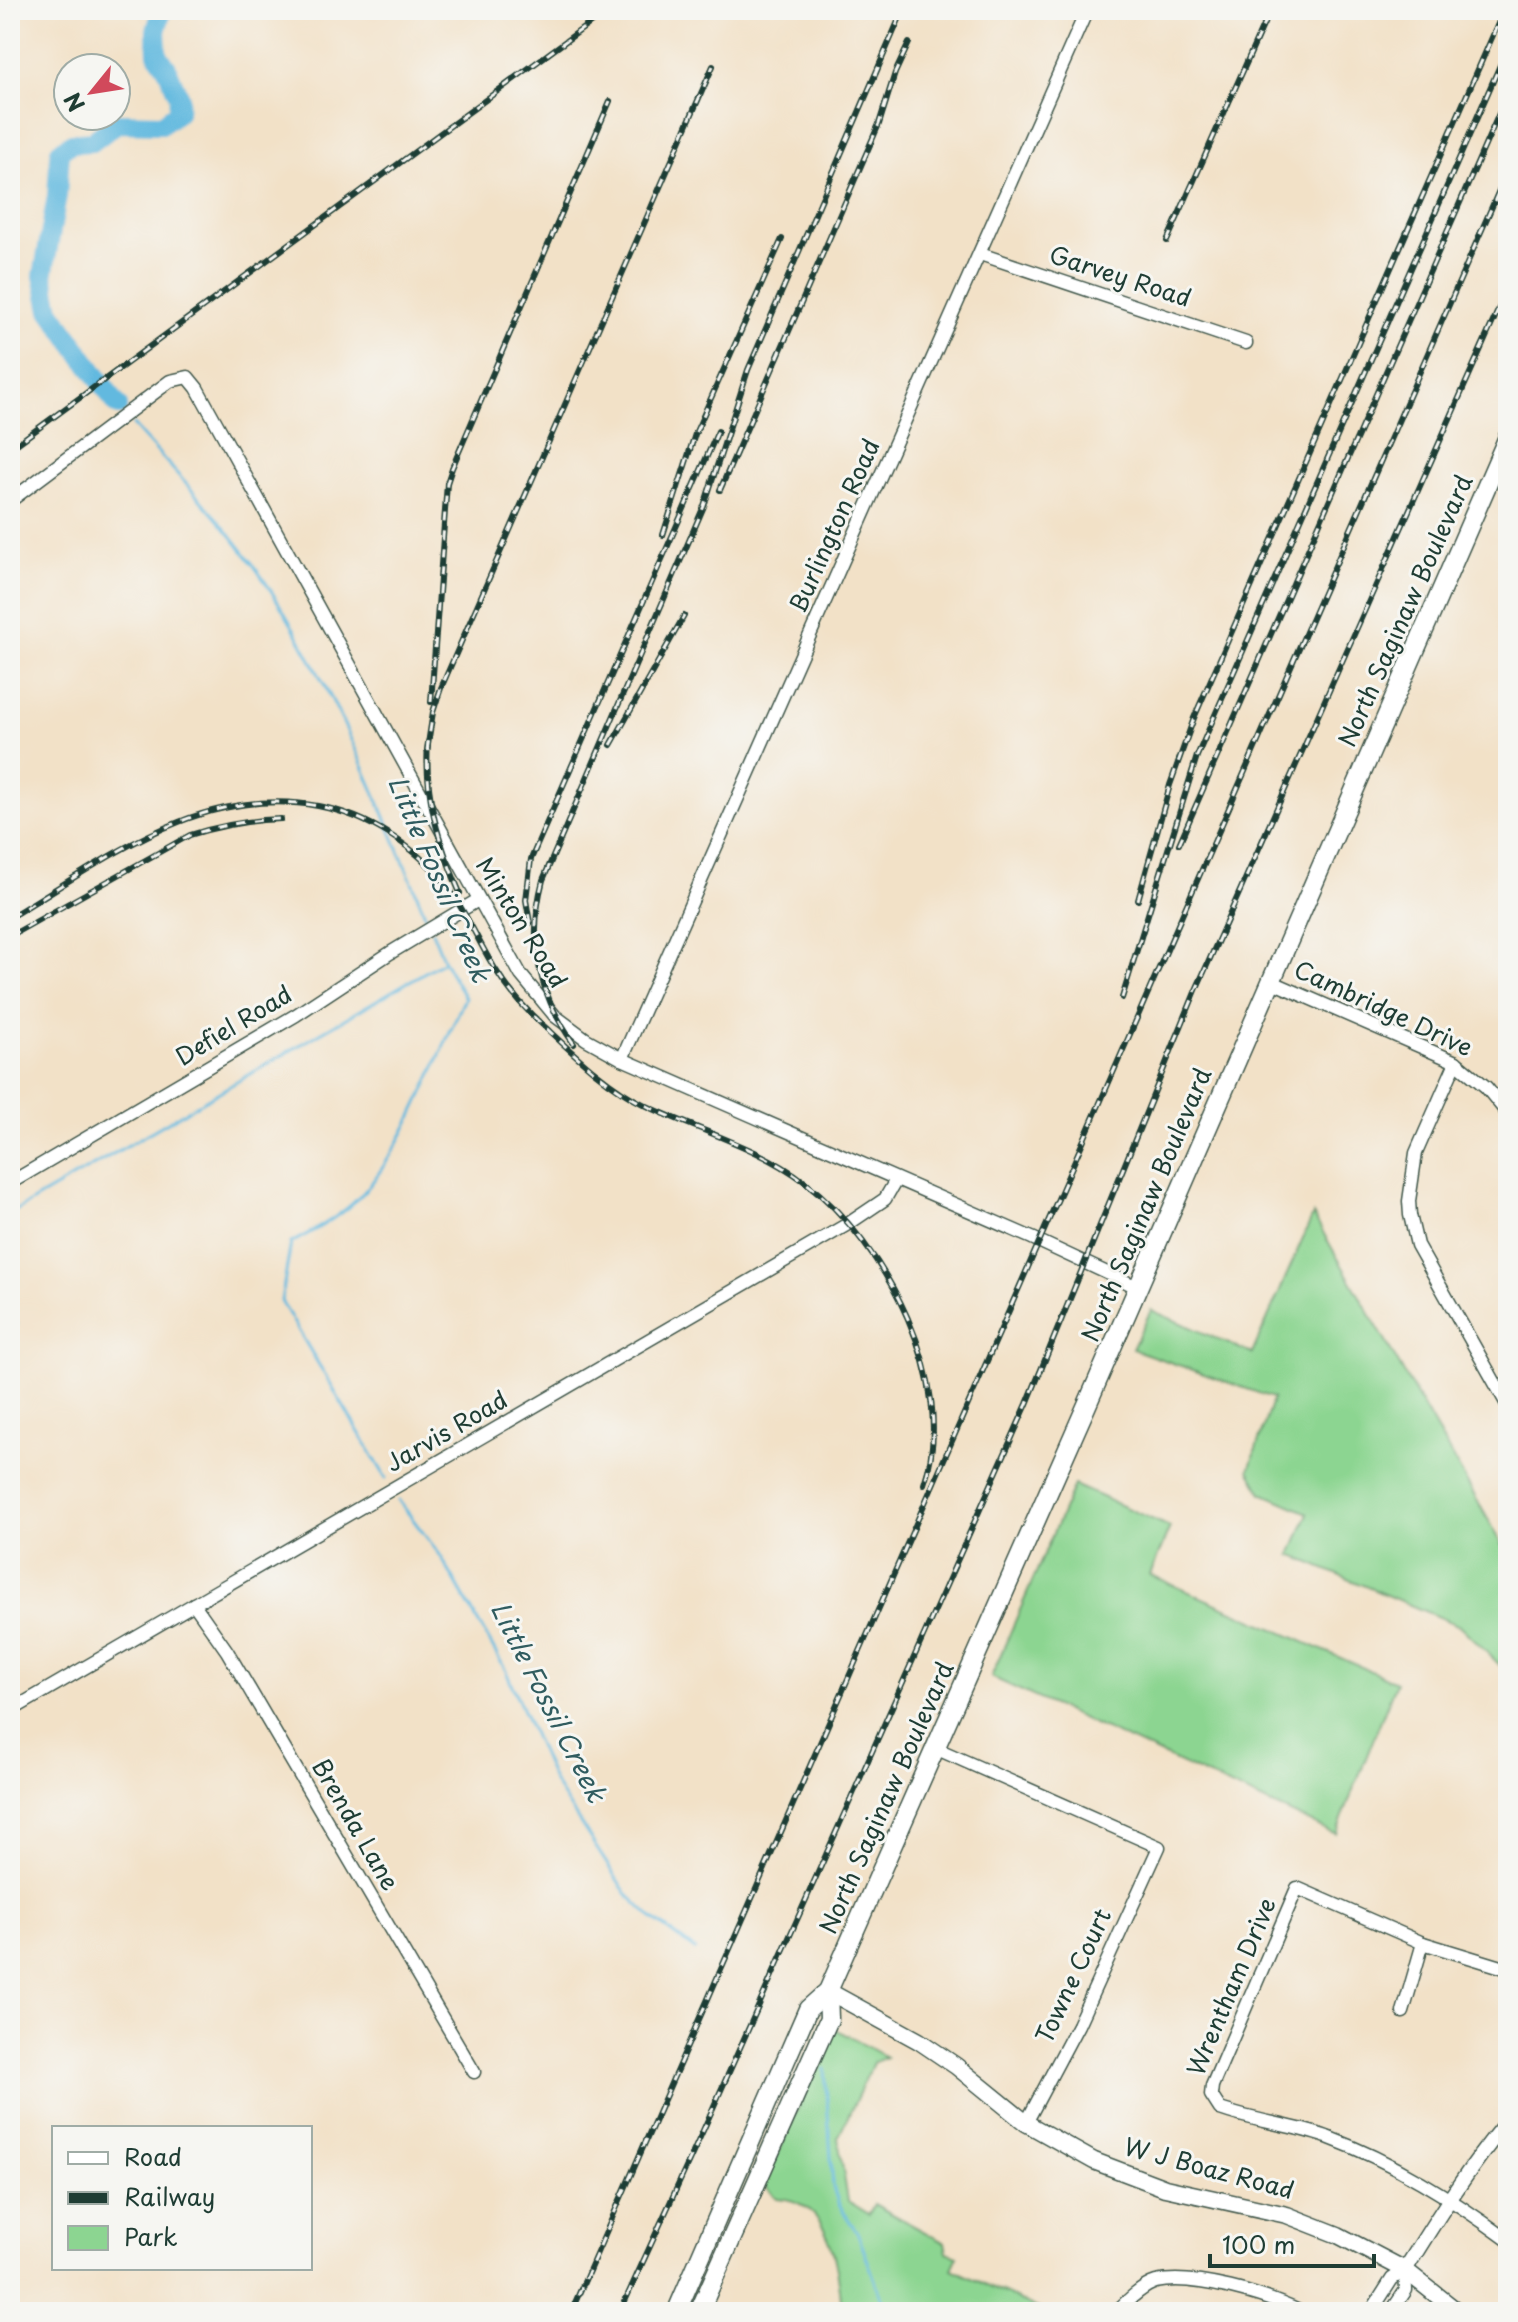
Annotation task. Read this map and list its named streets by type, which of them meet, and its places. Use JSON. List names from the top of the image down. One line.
{"streets":{"main road":["North Saginaw Boulevard","W J Boaz Road"],"street":["Garvey Road","Burlington Road","Minton Road","Cambridge Drive","Defiel Road","Jarvis Road","Brenda Lane","Towne Court","Wrentham Drive"]},"crossings":[["Garvey Road","Burlington Road"],["Burlington Road","Minton Road"],["North Saginaw Boulevard","Minton Road"],["North Saginaw Boulevard","Cambridge Drive"],["North Saginaw Boulevard","Towne Court"],["North Saginaw Boulevard","W J Boaz Road"],["Minton Road","Defiel Road"],["Minton Road","Jarvis Road"],["Jarvis Road","Brenda Lane"],["Towne Court","W J Boaz Road"]],"water":["Little Fossil Creek"],"legend":["Road","Railway","Park"],"scale_bar":"100 m","north":"bottom left"}
